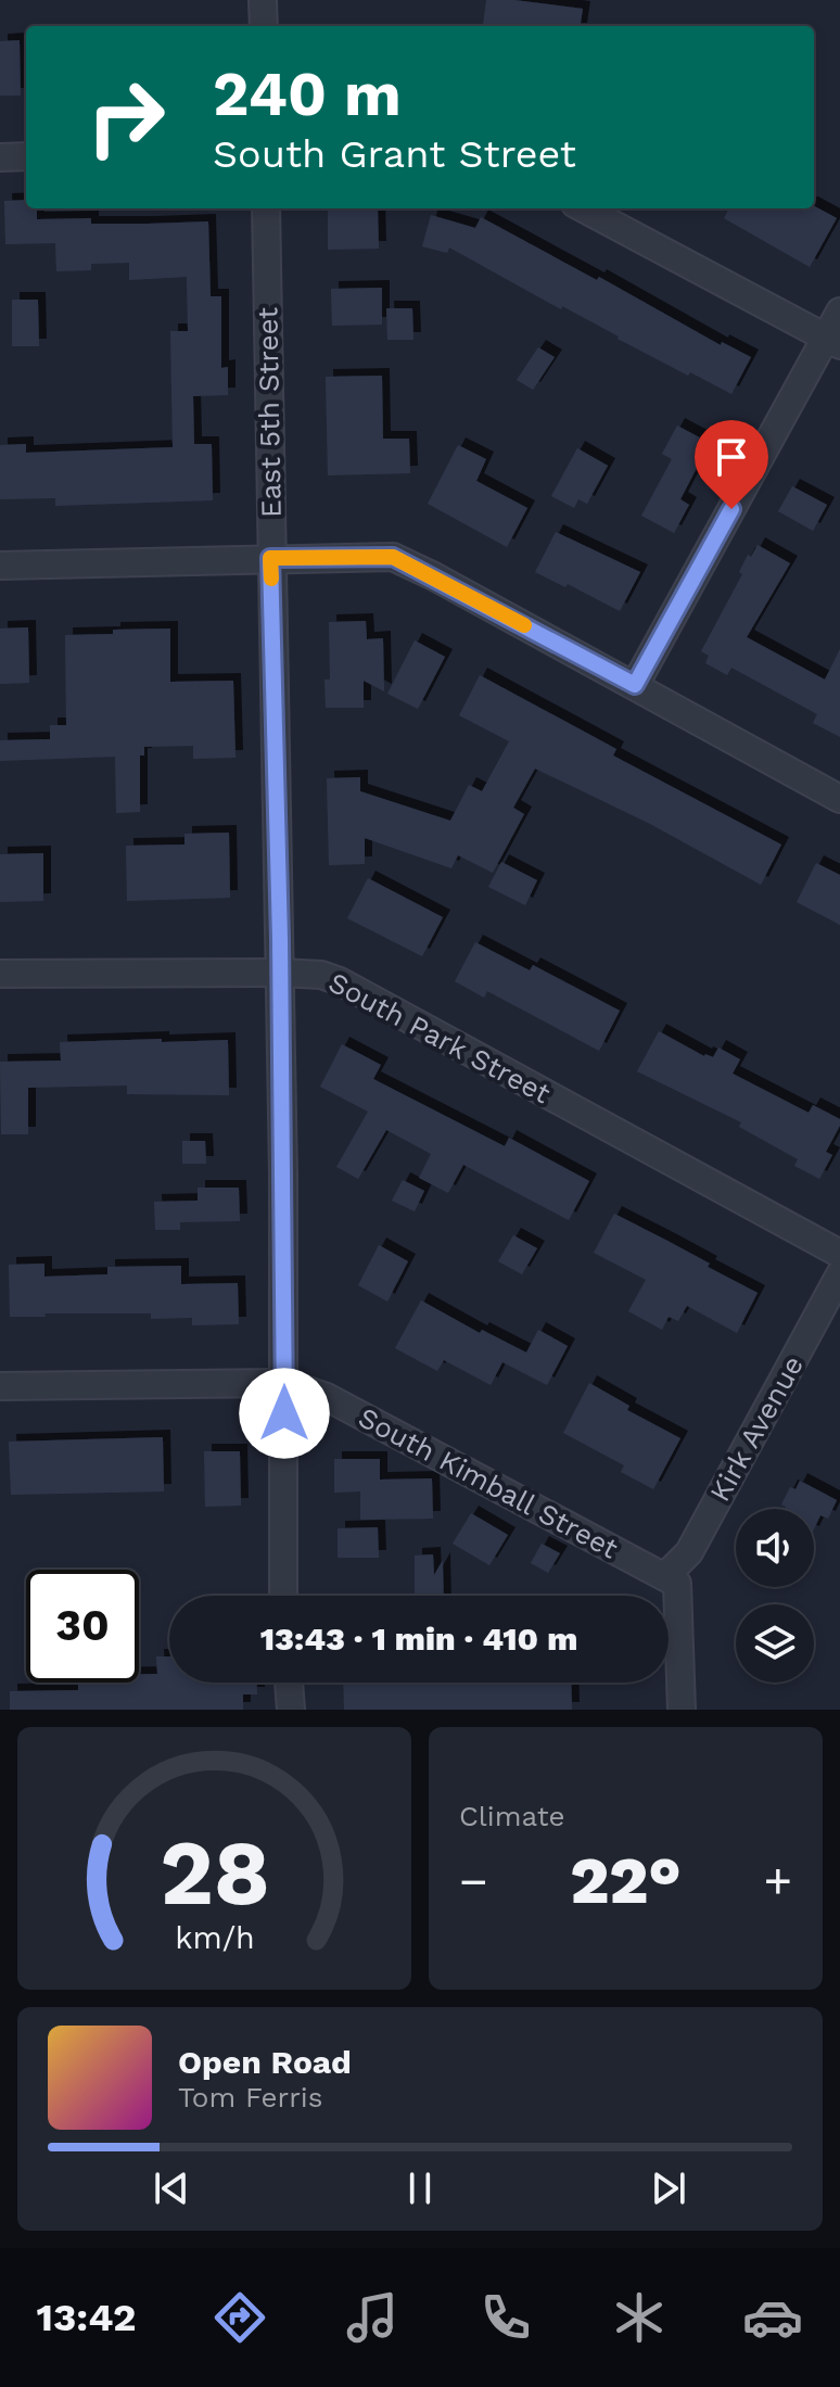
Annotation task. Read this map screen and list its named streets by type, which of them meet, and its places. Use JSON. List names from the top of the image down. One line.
{"streets":{"street":["East 5th Street","South Park Street","Kirk Avenue","South Kimball Street"]},"crossings":[["East 5th Street","South Park Street"],["East 5th Street","South Kimball Street"],["Kirk Avenue","South Kimball Street"]],"page":{"turn":["240 m","South Grant Street"],"limit":"30","trip":"13:43 · 1 min · 410 m","tile":"Climate","heat":["−","22°","+"],"song":["Open Road","Tom Ferris"],"tabs":"13:42","gauge":["28","km/h"]}}
